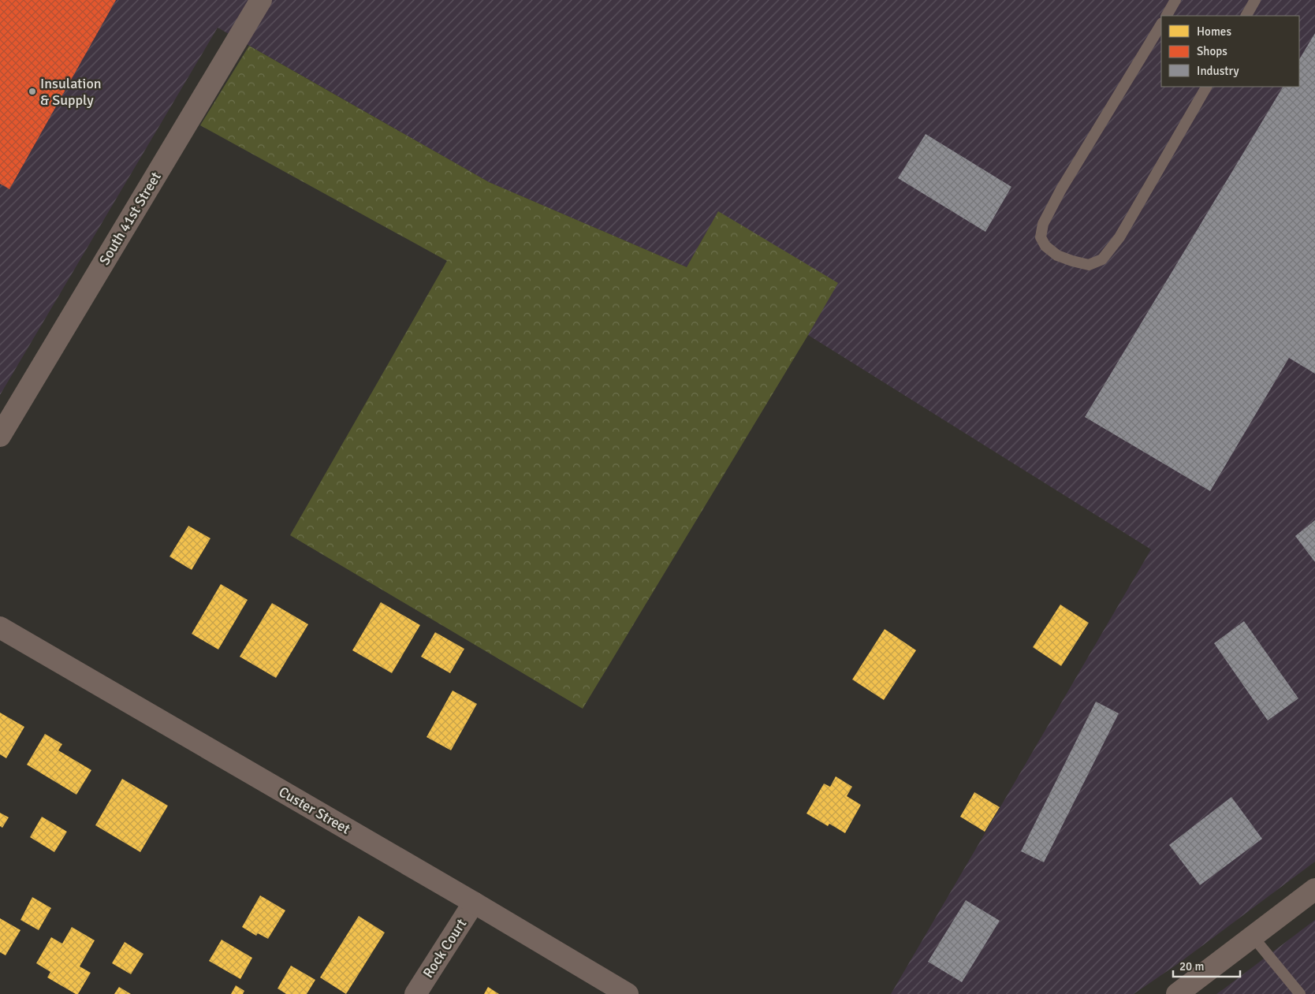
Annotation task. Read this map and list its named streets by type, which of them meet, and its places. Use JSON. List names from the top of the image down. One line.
{"streets":{"street":["South 41st Street","Custer Street","Rock Court"]},"crossings":[["Custer Street","Rock Court"]],"places":["Insulation & Supply"],"legend":["Homes","Shops","Industry"],"scale_bar":"20 m"}
